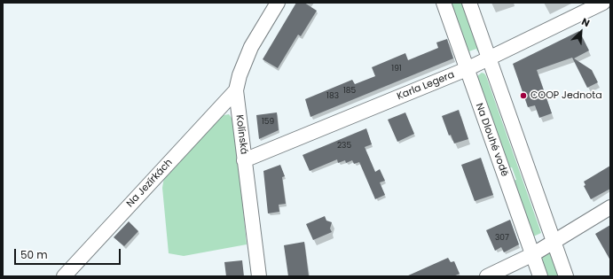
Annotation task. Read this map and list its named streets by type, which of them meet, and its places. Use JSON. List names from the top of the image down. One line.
{"streets":{"street":["Karla Legera","Kolínská","Na Dlouhé vodě","Na Jezírkách"]},"crossings":[["Karla Legera","Kolínská"],["Karla Legera","Na Dlouhé vodě"],["Kolínská","Na Jezírkách"]],"places":["COOP Jednota"],"house_numbers":["191","185","183","159","235","307"],"scale_bar":"50 m","north":"top right"}
